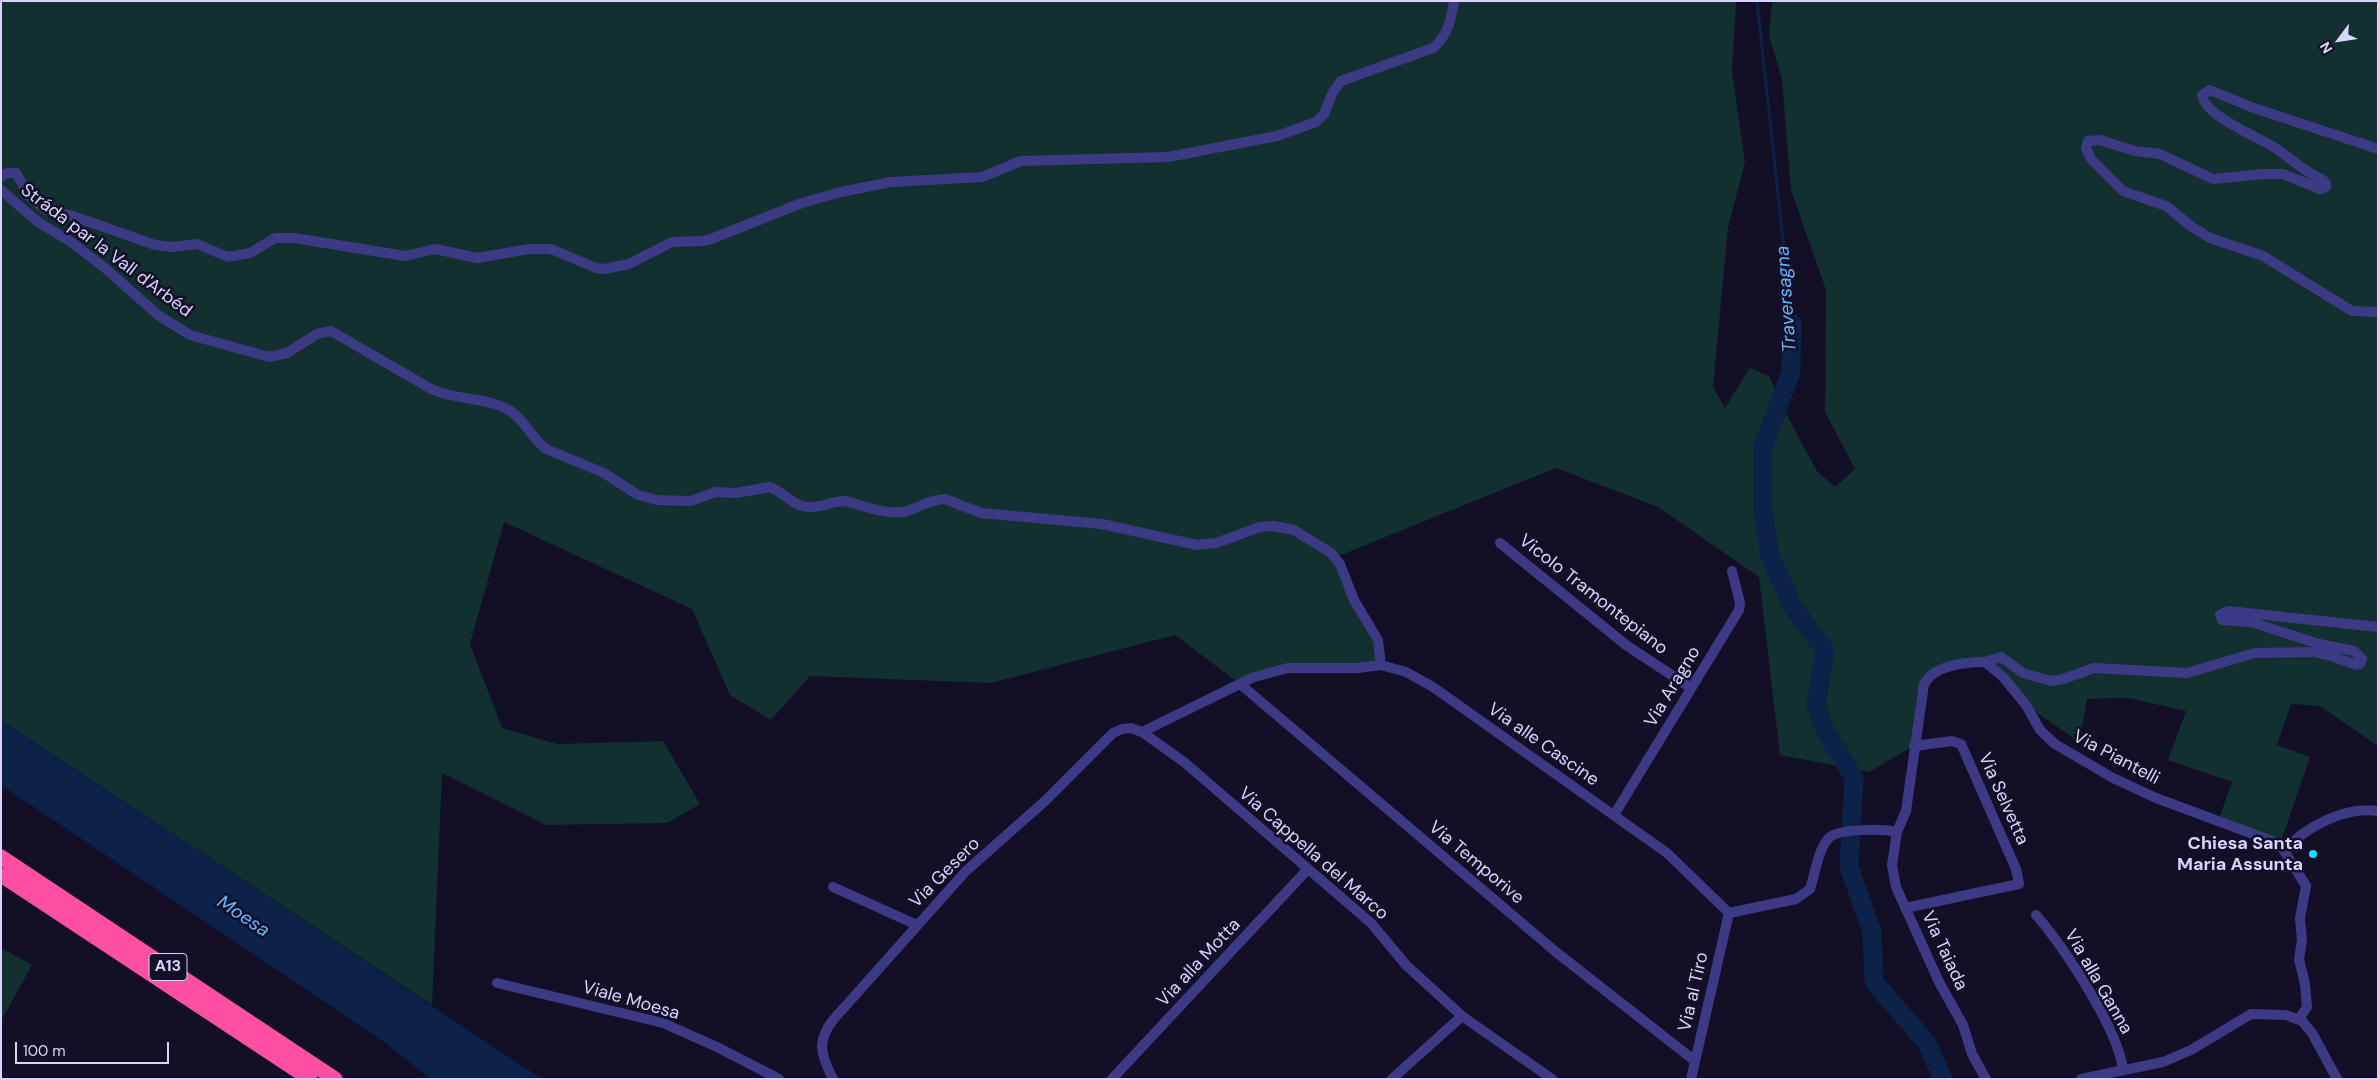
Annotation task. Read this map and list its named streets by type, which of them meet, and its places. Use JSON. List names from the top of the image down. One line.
{"streets":{"highway":["A13"],"street":["Stráda par la Vall d'Arbéd","Vicolo Tramontepiano","Via Aragno","Via alle Cascine","Via Piantelli","Via Selvetta","Via Cappella del Marco","Via Temporive","Via Gesero","Via Taiada","Via alla Motta","Via alla Ganna","Via al Tiro","Viale Moesa"]},"crossings":[["Stráda par la Vall d'Arbéd","Via alle Cascine"],["Vicolo Tramontepiano","Via Aragno"],["Via Aragno","Via alle Cascine"],["Via alle Cascine","Via Cappella del Marco"],["Via alle Cascine","Via Temporive"],["Via alle Cascine","Via Gesero"],["Via alle Cascine","Via al Tiro"],["Via Piantelli","Via Taiada"],["Via Selvetta","Via Taiada"],["Via Cappella del Marco","Via Gesero"],["Via Cappella del Marco","Via alla Motta"],["Via Temporive","Via al Tiro"]],"water":["Traversagna","Moesa"],"places":["Chiesa Santa Maria Assunta"],"scale_bar":"100 m","north":"bottom left"}
